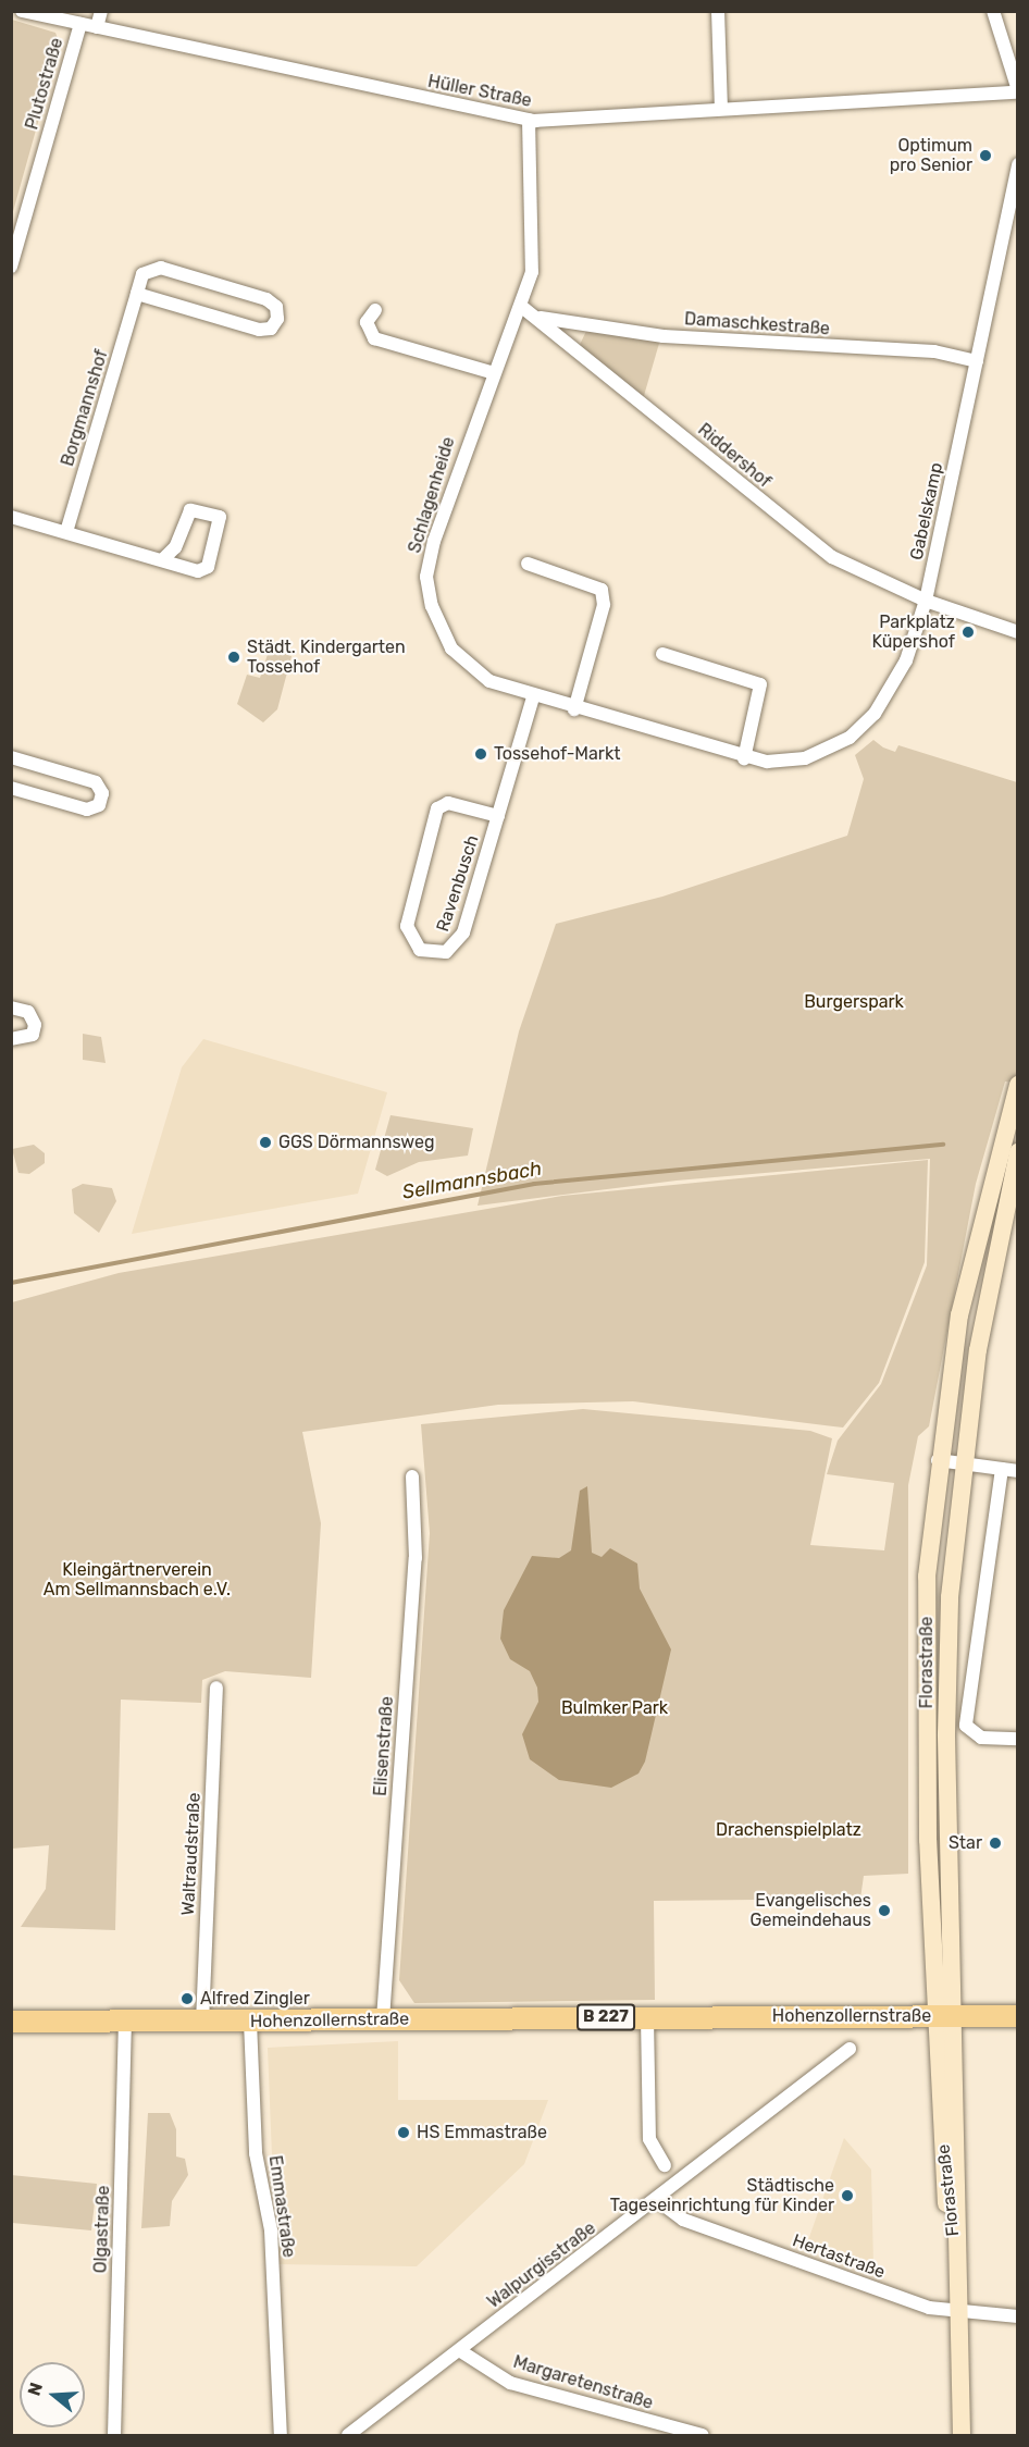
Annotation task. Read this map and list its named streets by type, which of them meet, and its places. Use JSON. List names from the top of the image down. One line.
{"streets":{"main road":["Florastraße","Hohenzollernstraße","B 227"],"street":["Plutostraße","Hüller Straße","Damaschkestraße","Borgmannshof","Riddershof","Schlagenheide","Gabelskamp","Ravenbusch","Elisenstraße","Waltraudstraße","Emmastraße","Olgastraße","Hertastraße","Walpurgisstraße","Margaretenstraße"]},"crossings":[["Plutostraße","Hüller Straße"],["Hüller Straße","Schlagenheide"],["Damaschkestraße","Riddershof"],["Damaschkestraße","Gabelskamp"],["Riddershof","Gabelskamp"],["Schlagenheide","Gabelskamp"],["Schlagenheide","Ravenbusch"],["Gabelskamp","Ravenbusch"],["Florastraße","Hohenzollernstraße"],["Florastraße","Hertastraße"],["Elisenstraße","Hohenzollernstraße"],["Waltraudstraße","Hohenzollernstraße"],["Hohenzollernstraße","Emmastraße"],["Hohenzollernstraße","Olgastraße"],["Hertastraße","Walpurgisstraße"],["Walpurgisstraße","Margaretenstraße"]],"water":["Sellmannsbach"],"parks":["Burgerspark","Kleingärtnerverein Am Sellmannsbach e.V.","Bulmker Park","Drachenspielplatz"],"places":["Optimum pro Senior","Parkplatz Küpershof","Städt. Kindergarten Tossehof","Tossehof-Markt","GGS Dörmannsweg","Star","Evangelisches Gemeindehaus","Alfred Zingler","HS Emmastraße","Städtische Tageseinrichtung für Kinder"],"north":"left"}
